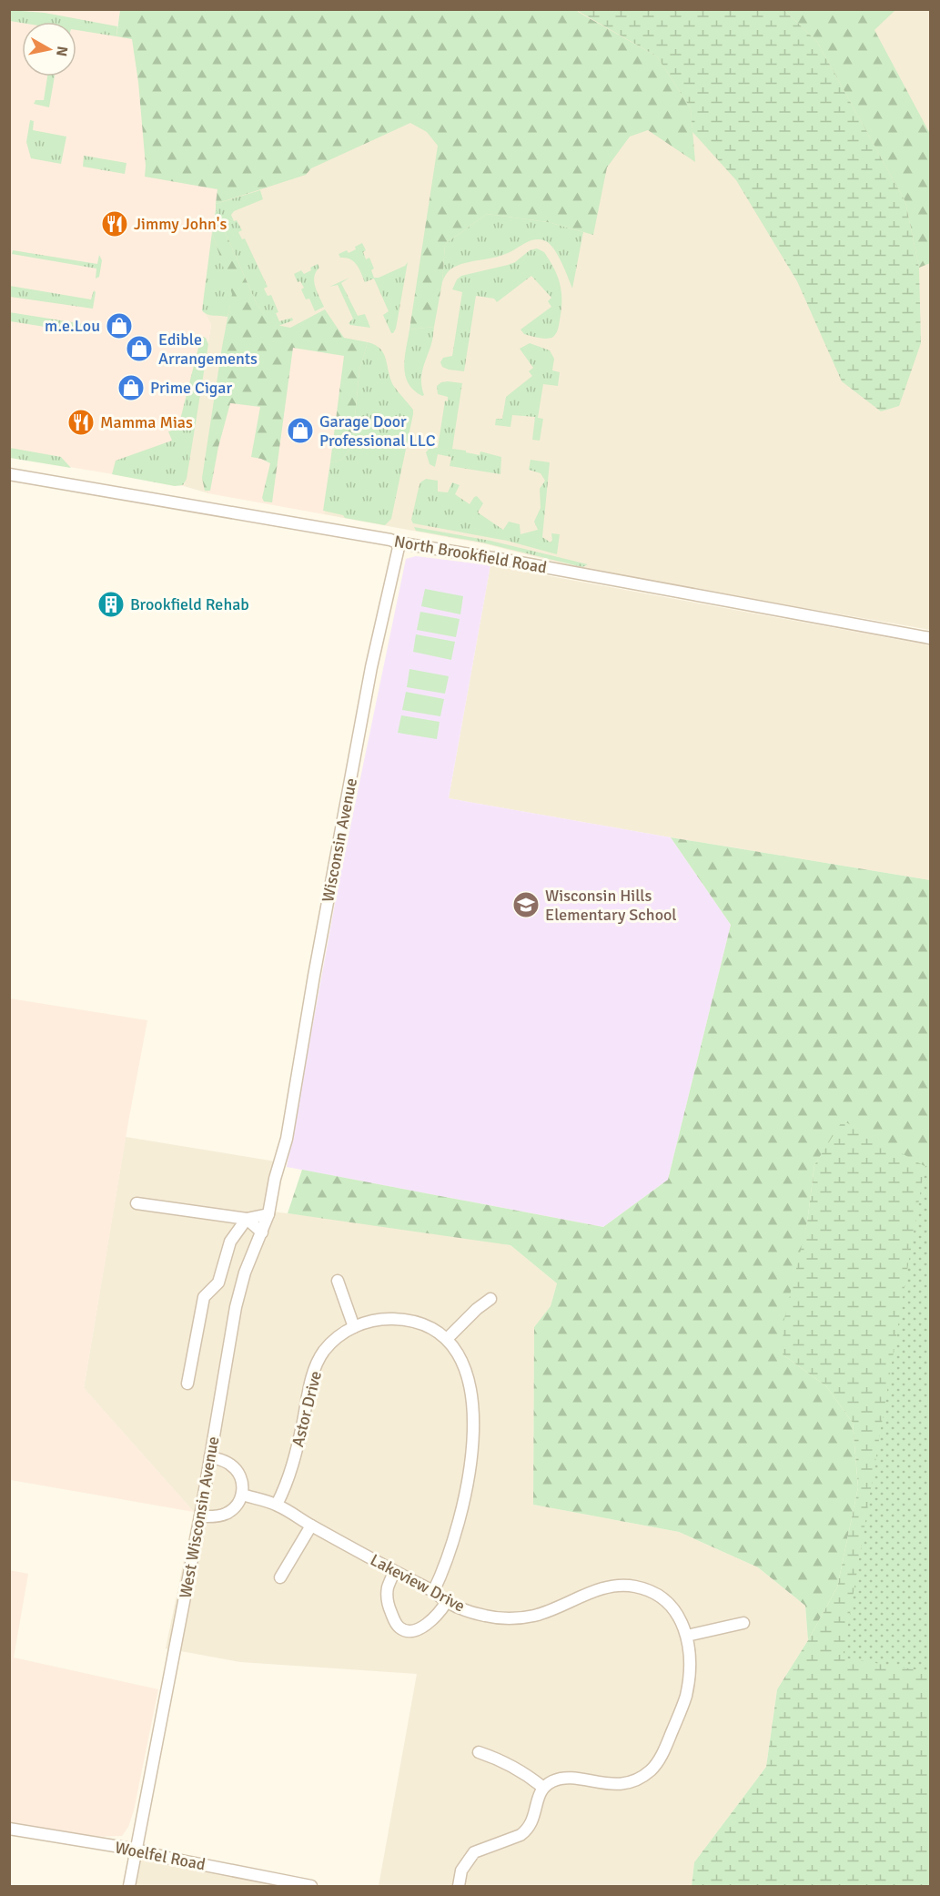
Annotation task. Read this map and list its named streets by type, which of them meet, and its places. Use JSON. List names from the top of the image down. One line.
{"streets":{"street":["North Brookfield Road","Wisconsin Avenue","Astor Drive","West Wisconsin Avenue","Lakeview Drive","Woelfel Road"]},"crossings":[["North Brookfield Road","Wisconsin Avenue"],["Wisconsin Avenue","West Wisconsin Avenue"],["Astor Drive","Lakeview Drive"],["West Wisconsin Avenue","Woelfel Road"]],"places":{"restaurant":["Jimmy John's","Mamma Mias"],"shop":["m.e.Lou","Edible Arrangements","Prime Cigar","Garage Door Professional LLC"],"building":["Brookfield Rehab"],"school or university":["Wisconsin Hills Elementary School"]},"north":"right"}
